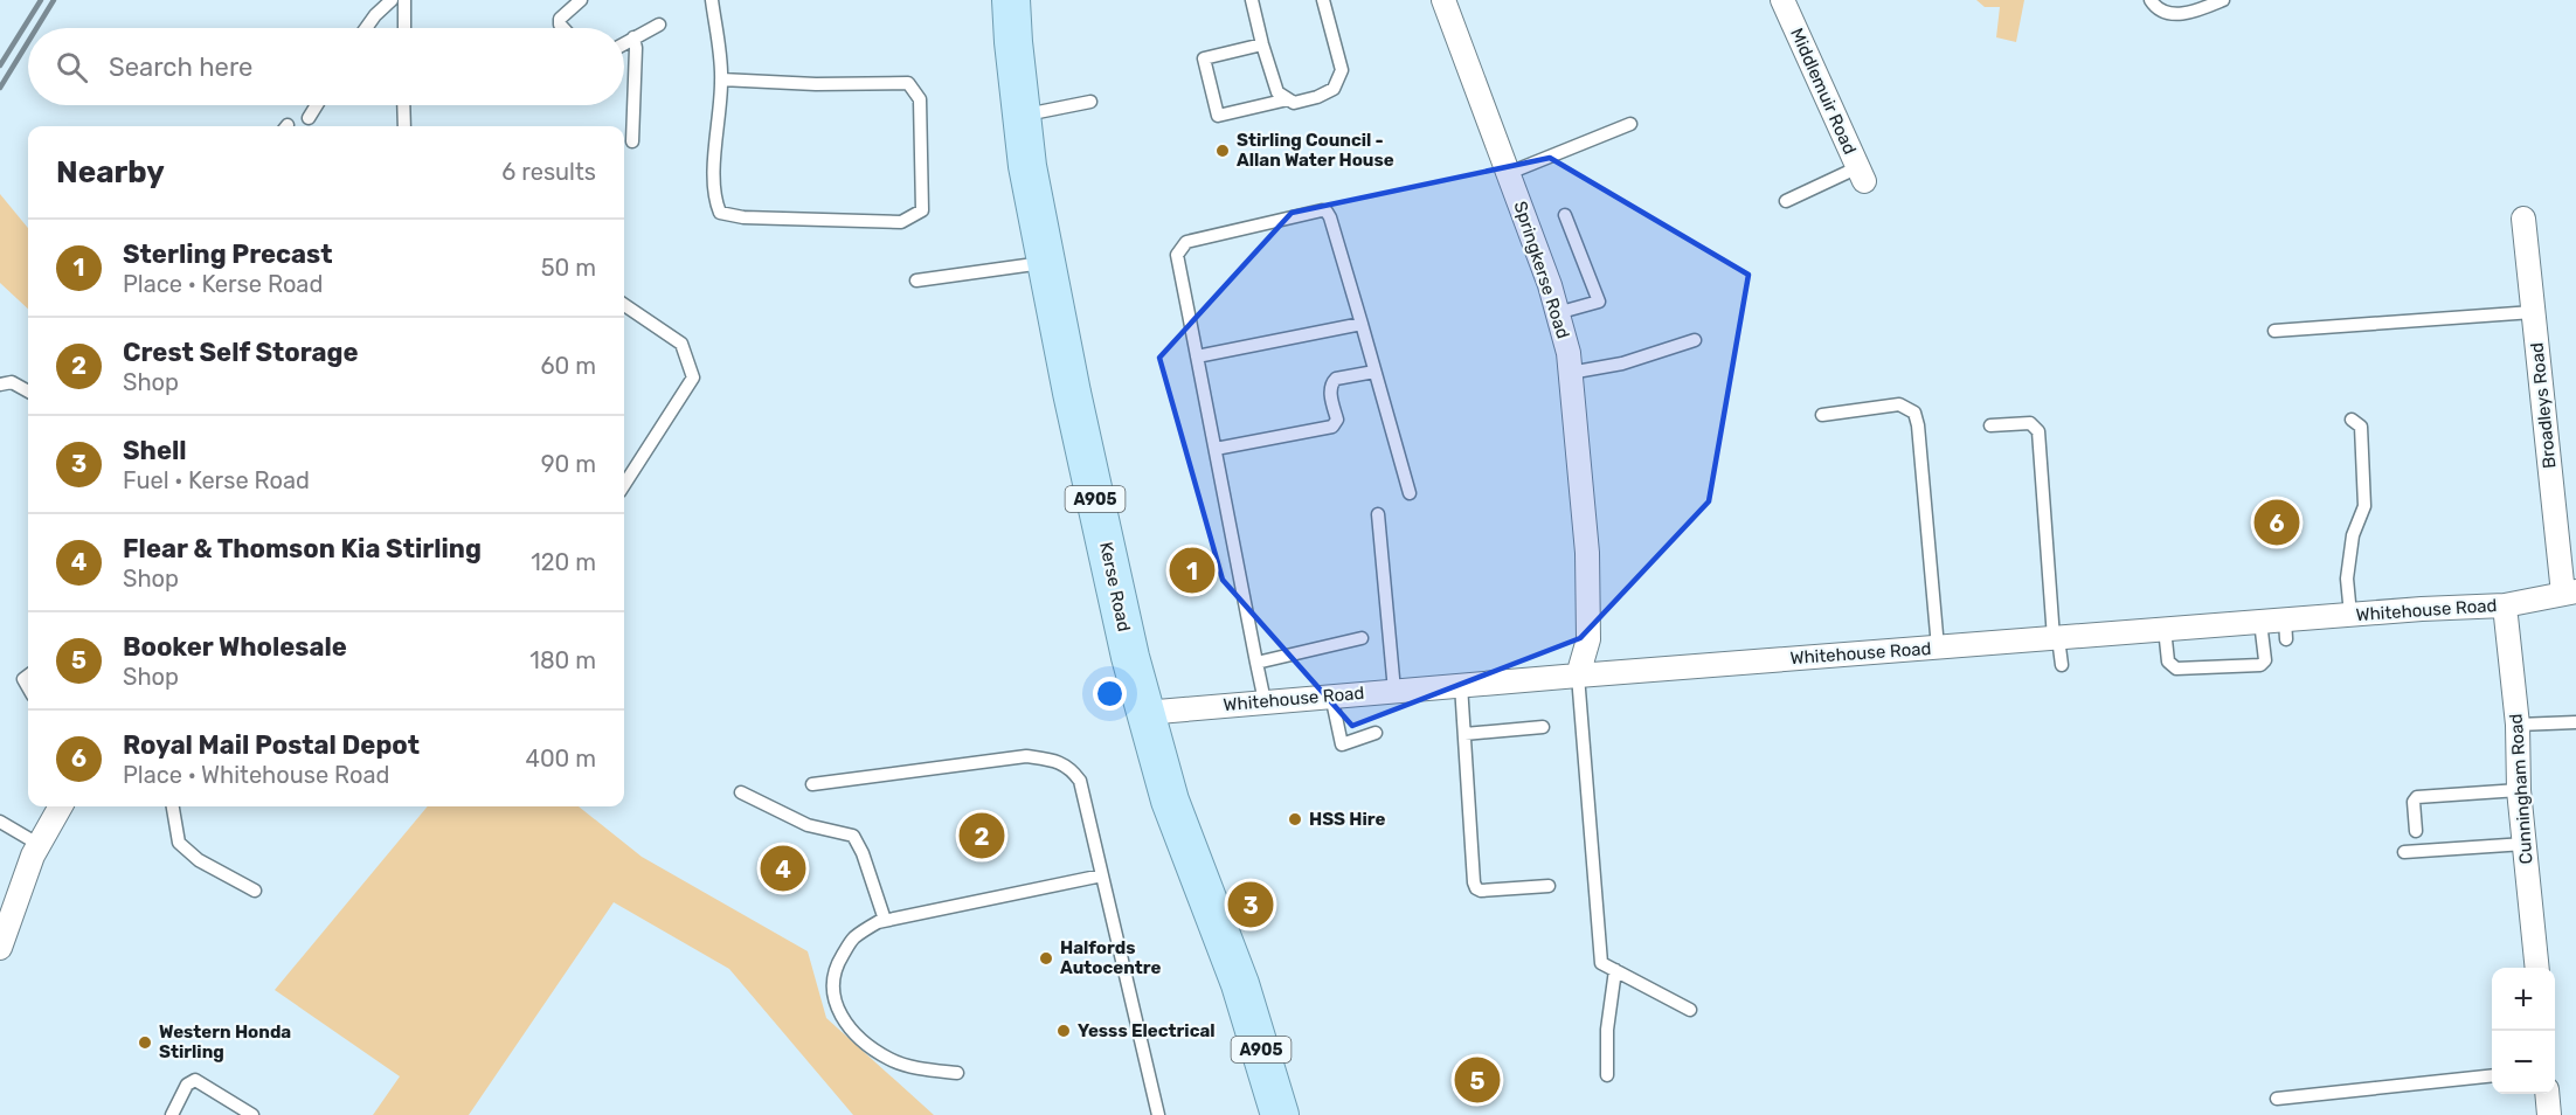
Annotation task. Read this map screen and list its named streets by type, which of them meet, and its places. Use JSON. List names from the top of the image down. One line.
{"streets":{"main road":["A905","Kerse Road"],"street":["Middlemuir Road","Springkerse Road","Broadleys Road","Whitehouse Road","Cunningham Road"]},"crossings":[["Springkerse Road","Whitehouse Road"],["Broadleys Road","Whitehouse Road"],["Kerse Road","Whitehouse Road"],["Whitehouse Road","Cunningham Road"]],"places":["Stirling Council - Allan Water House","HSS Hire","Halfords Autocentre","Yesss Electrical","Western Honda Stirling"],"page":{"search":"Search here","heading":["Nearby","6 results"],"list":[{"mark":"1","name":"Sterling Precast","note":"Place · Kerse Road","value":"50 m"},{"mark":"2","name":"Crest Self Storage","note":"Shop","value":"60 m"},{"mark":"3","name":"Shell","note":"Fuel · Kerse Road","value":"90 m"},{"mark":"4","name":"Flear & Thomson Kia Stirling","note":"Shop","value":"120 m"},{"mark":"5","name":"Booker Wholesale","note":"Shop","value":"180 m"},{"mark":"6","name":"Royal Mail Postal Depot","note":"Place · Whitehouse Road","value":"400 m"}],"pins":["6","1","2","4","3","5"],"map_buttons":["+","−"]}}
